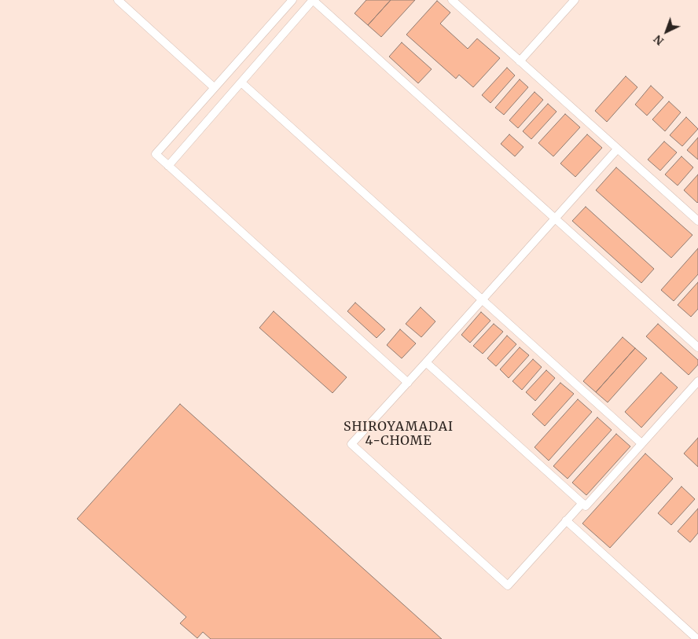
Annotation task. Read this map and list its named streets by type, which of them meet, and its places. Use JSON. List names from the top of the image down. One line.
{"districts":["SHIROYAMADAI 4-CHOME"],"north":"bottom left"}
